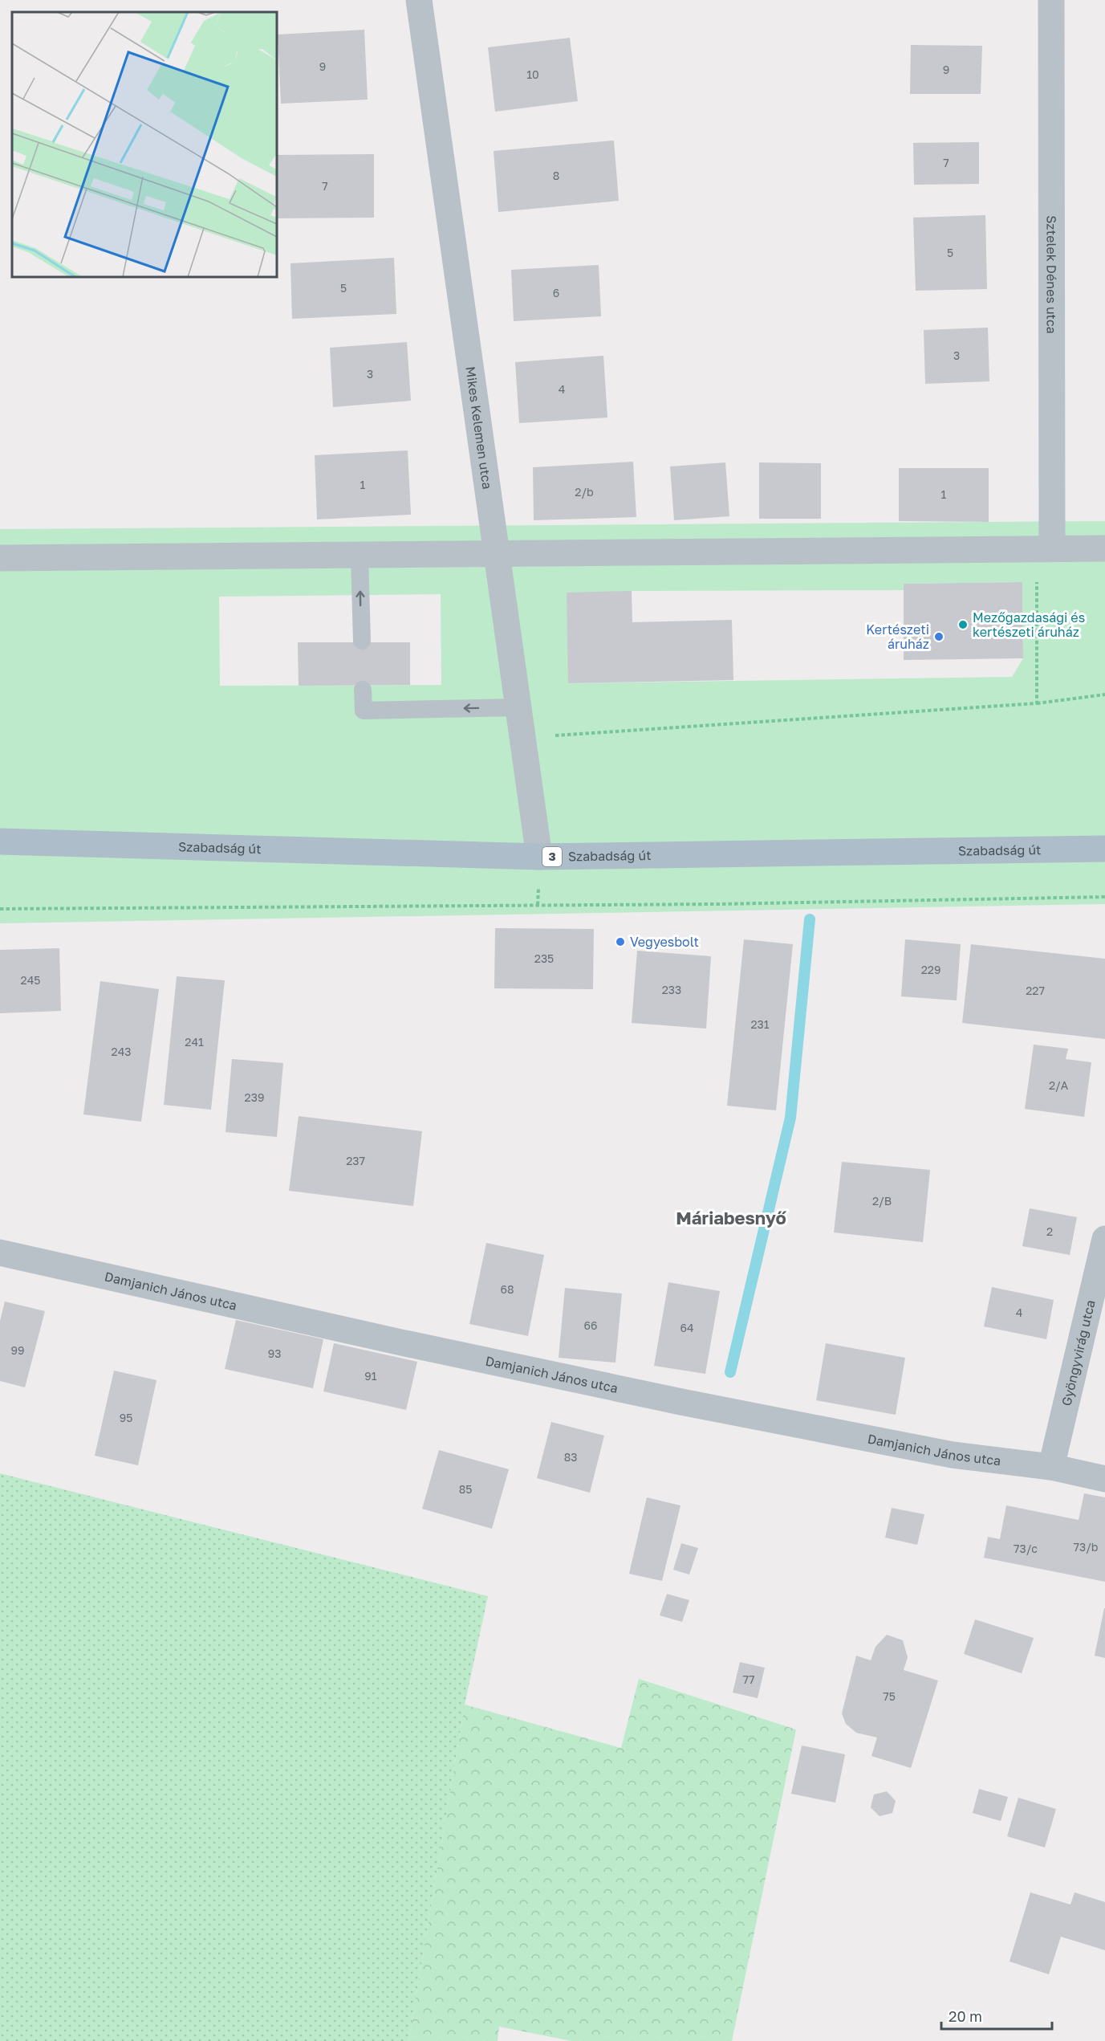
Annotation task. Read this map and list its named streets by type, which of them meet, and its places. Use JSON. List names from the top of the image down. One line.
{"streets":{"main road":["Szabadság út","3"],"street":["Sztelek Dénes utca","Mikes Kelemen utca","Damjanich János utca","Gyöngyvirág utca"]},"crossings":[["Mikes Kelemen utca","Szabadság út"],["Damjanich János utca","Gyöngyvirág utca"]],"districts":["Máriabesnyő"],"places":["Mezőgazdasági és kertészeti áruház","Kertészeti áruház","Vegyesbolt"],"house_numbers":["9","9","10","7","8","7","5","5","6","3","3","4","1","2/b","1","235","229","245","233","227","231","241","243","2/A","239","237","2/B","2","68","4","66","64","99","93","91","95","83","85","73/b","73/c","77","75"],"scale_bar":"20 m"}
